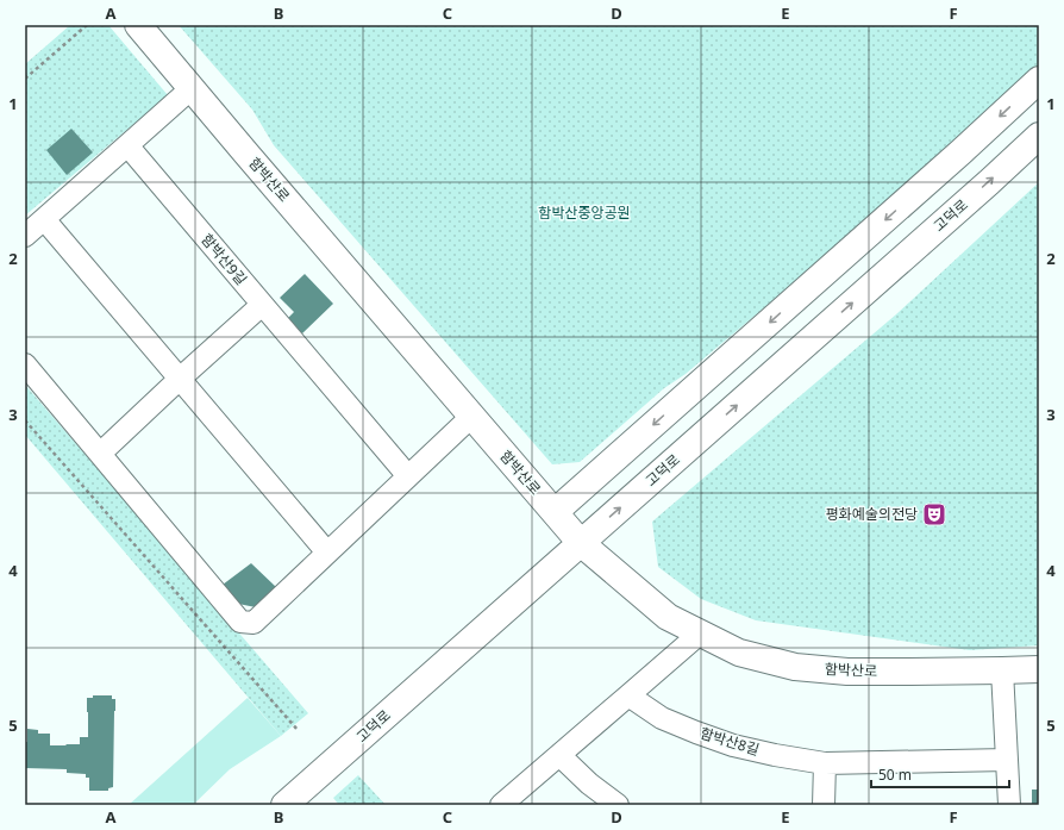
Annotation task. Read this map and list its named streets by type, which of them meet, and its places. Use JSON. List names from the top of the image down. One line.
{"streets":{"street":["함박산로","고덕로","함박산9길","함박산8길"]},"crossings":[["함박산로","고덕로"]],"parks":["함박산중앙공원"],"places":{"theatre":["평화예술의전당"]},"scale_bar":"50 m","grid":{"columns":["A","B","C","D","E","F"],"rows":["1","2","3","4","5"]}}
